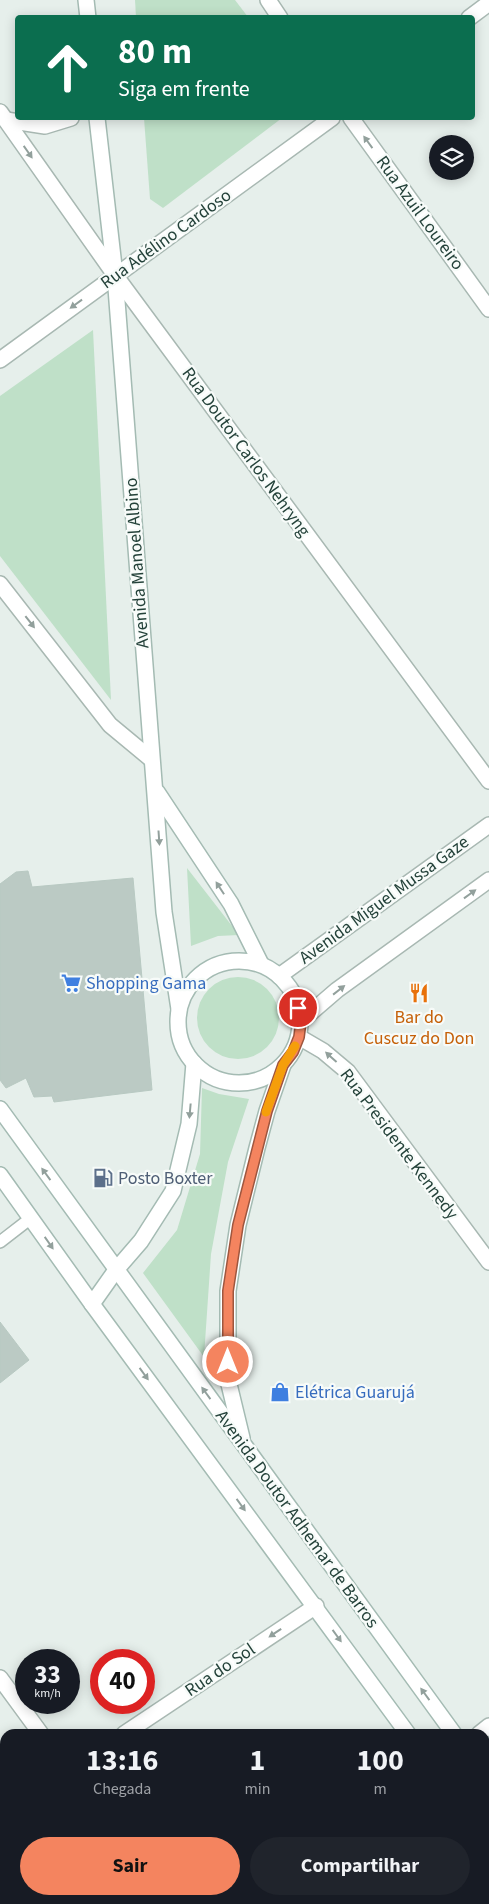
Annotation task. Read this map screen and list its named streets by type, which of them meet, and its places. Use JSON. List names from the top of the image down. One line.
{"streets":{"street":["Rua Azuil Loureiro","Rua Adélino Cardoso","Rua Doutor Carlos Nehryng","Avenida Manoel Albino","Avenida Miguel Mussa Gaze","Rua Presidente Kennedy","Avenida Doutor Adhemar de Barros","Rua do Sol"]},"crossings":[["Rua Adélino Cardoso","Rua Doutor Carlos Nehryng"],["Rua Adélino Cardoso","Avenida Manoel Albino"],["Rua Doutor Carlos Nehryng","Avenida Manoel Albino"],["Avenida Manoel Albino","Avenida Miguel Mussa Gaze"],["Avenida Manoel Albino","Rua Presidente Kennedy"],["Avenida Miguel Mussa Gaze","Rua Presidente Kennedy"],["Avenida Doutor Adhemar de Barros","Rua do Sol"]],"one_way":["Rua Azuil Loureiro","Rua Presidente Kennedy","Rua do Sol"],"places":{"supermarket":["Shopping Gama"],"restaurant":["Bar do Cuscuz do Don"],"fuel station":["Posto Boxter"],"shop":["Elétrica Guarujá"]},"page":{"turn":["80 m","Siga em frente"],"speed":"33 km/h","limit":"40","eta":["13:16","Chegada","1","min","100","m"],"buttons":["Sair","Compartilhar"]}}
